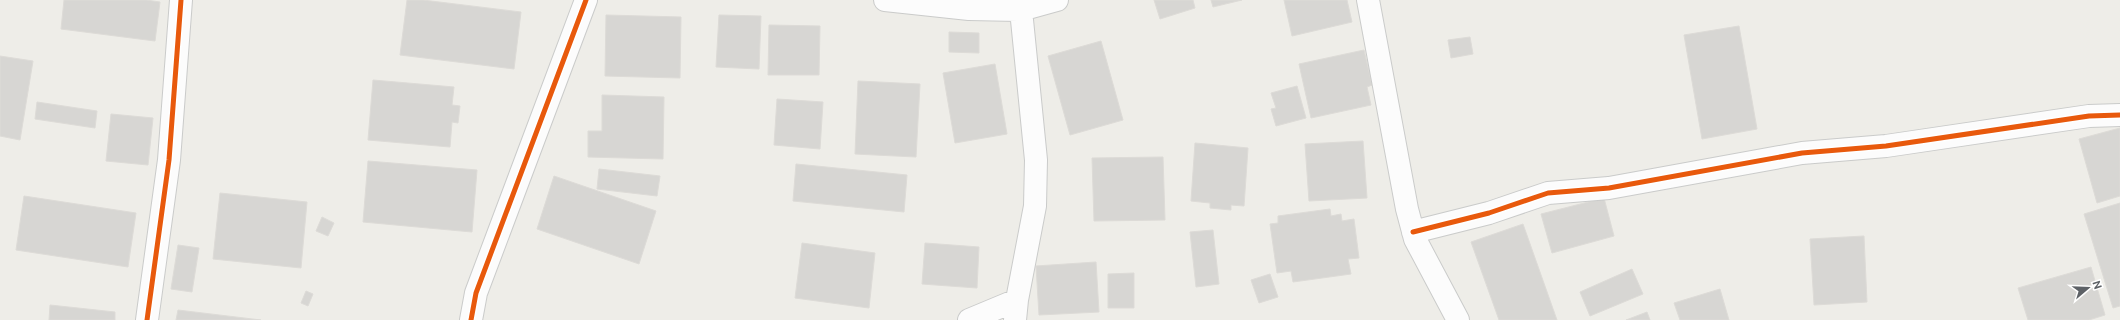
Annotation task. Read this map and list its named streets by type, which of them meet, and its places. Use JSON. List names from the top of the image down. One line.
{"north":"right"}
